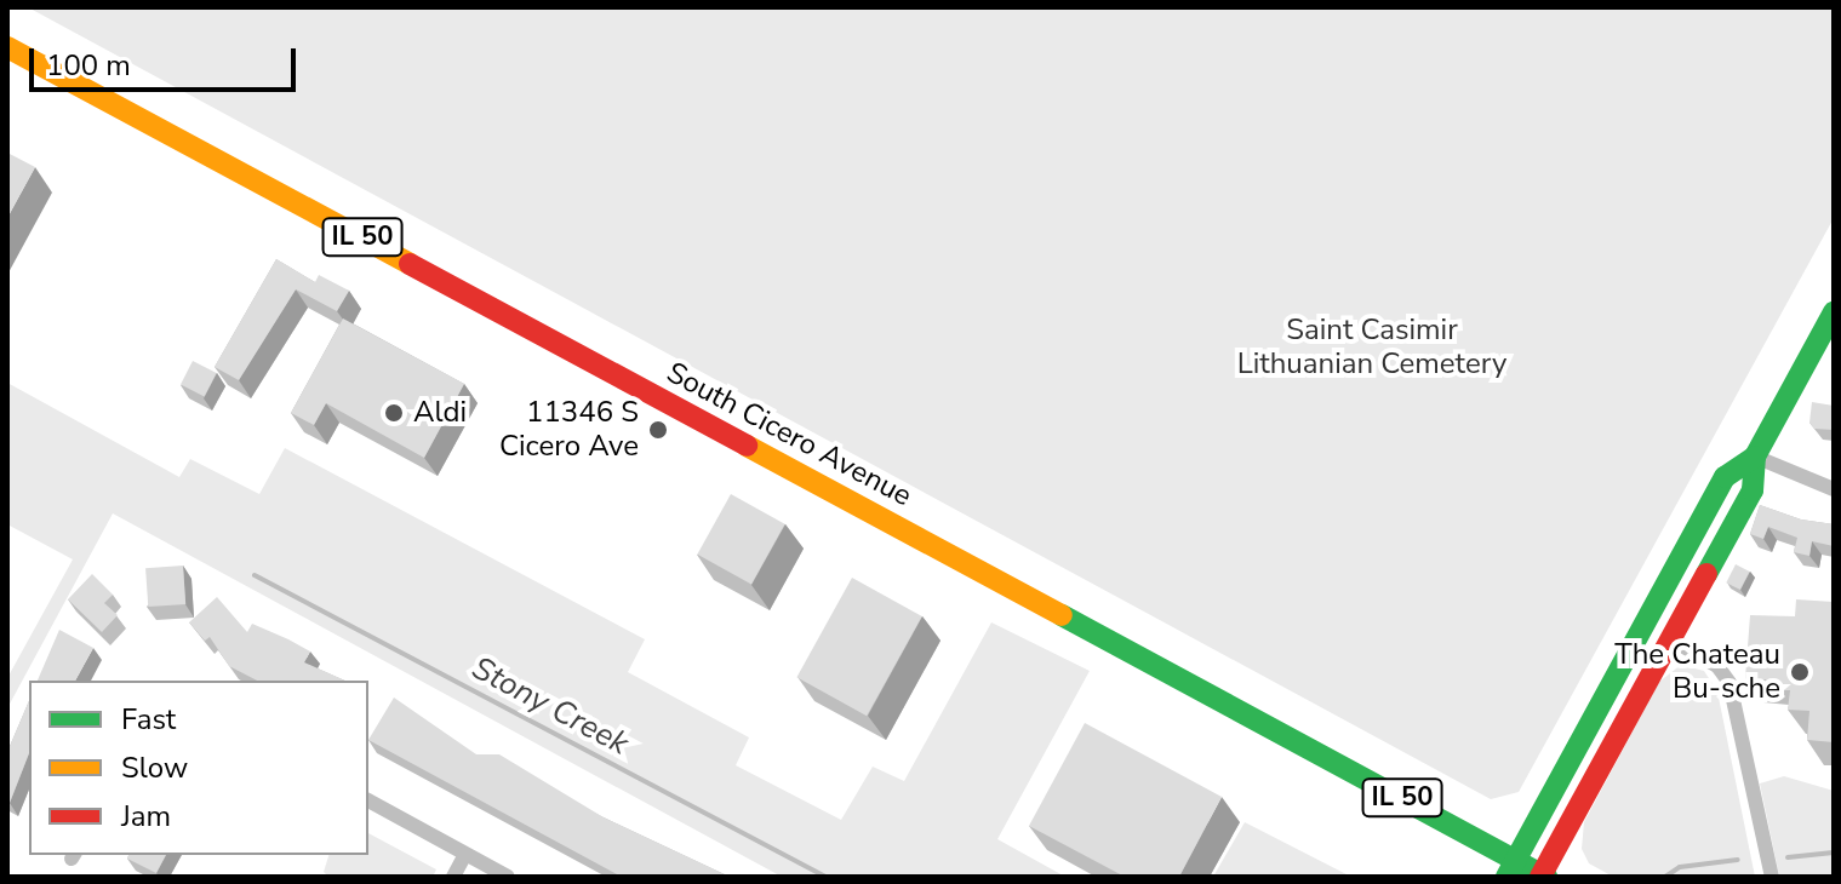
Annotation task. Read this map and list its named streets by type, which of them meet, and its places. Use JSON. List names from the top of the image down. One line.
{"streets":{"main road":["IL 50","South Cicero Avenue"]},"water":["Stony Creek"],"parks":["Saint Casimir Lithuanian Cemetery"],"places":["Aldi","11346 S Cicero Ave","The Chateau Bu-sche"],"legend":["Fast","Slow","Jam"],"scale_bar":"100 m"}
